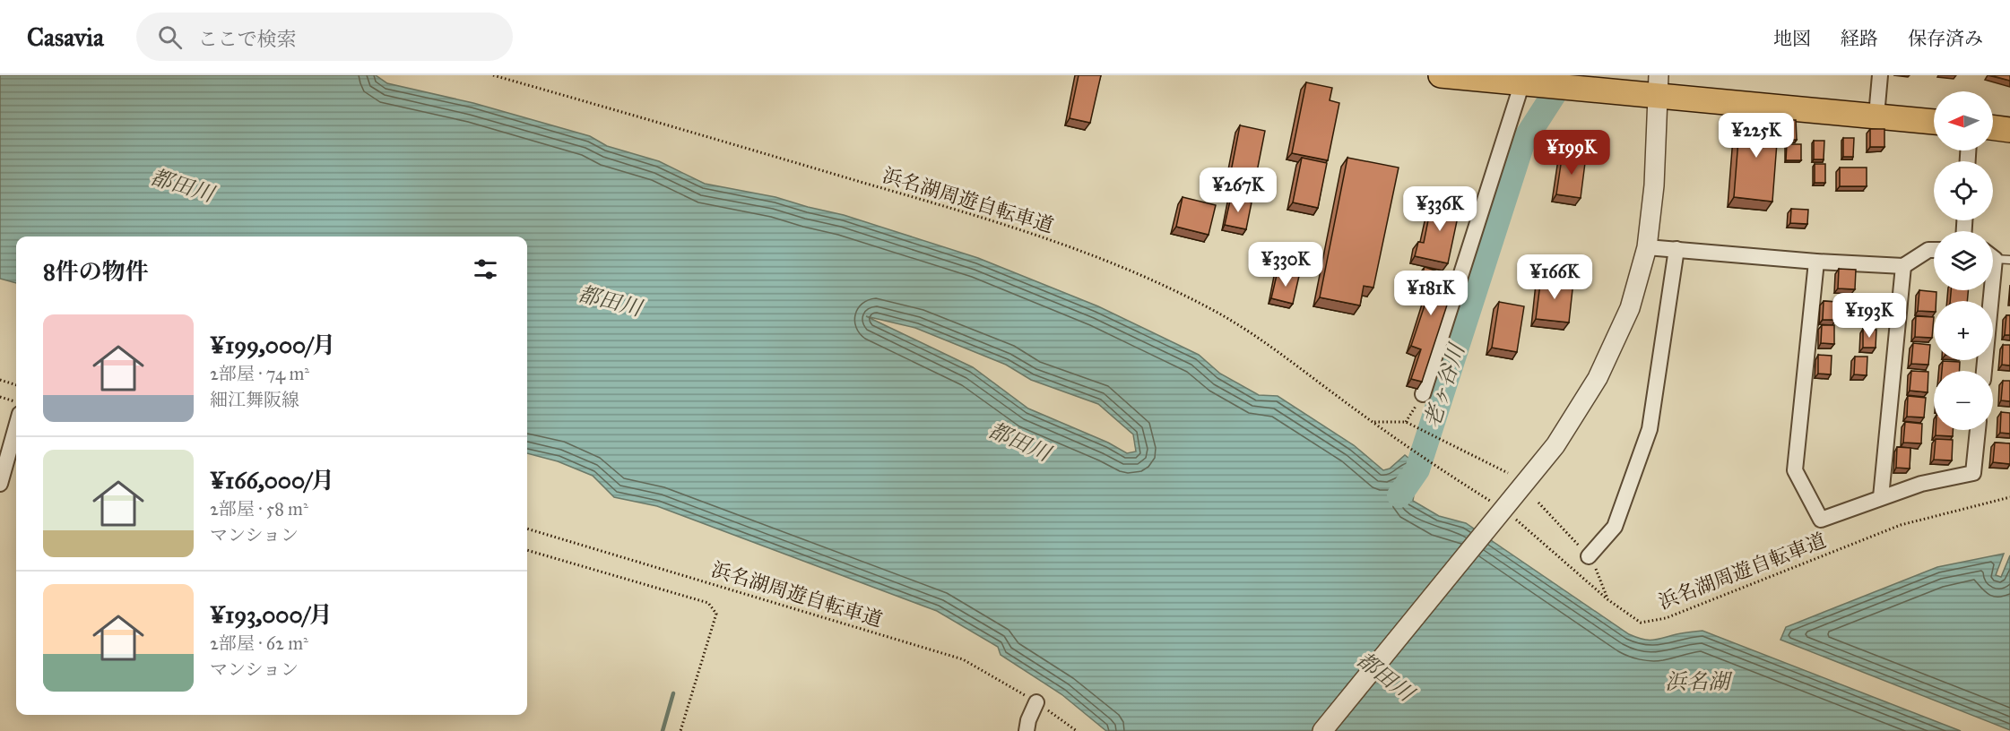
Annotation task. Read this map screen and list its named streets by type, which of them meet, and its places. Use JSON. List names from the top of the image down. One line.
{"streets":{"path":["浜名湖周遊自転車道"]},"water":["都田川","老ヶ谷川","浜名湖"],"north":"left","page":{"header":"Casavia","search":"ここで検索","nav":["地図","経路","保存済み"],"map_buttons":["+","−"],"price":["¥225K","¥199K","¥267K","¥336K","¥330K","¥166K","¥181K","¥193K"],"heading":"8件の物件","list":[{"name":"¥199,000/月","note":"2部屋 · 74 m² · 細江舞阪線"},{"name":"¥166,000/月","note":"2部屋 · 58 m² · マンション"},{"name":"¥193,000/月","note":"2部屋 · 62 m² · マンション"}]}}
